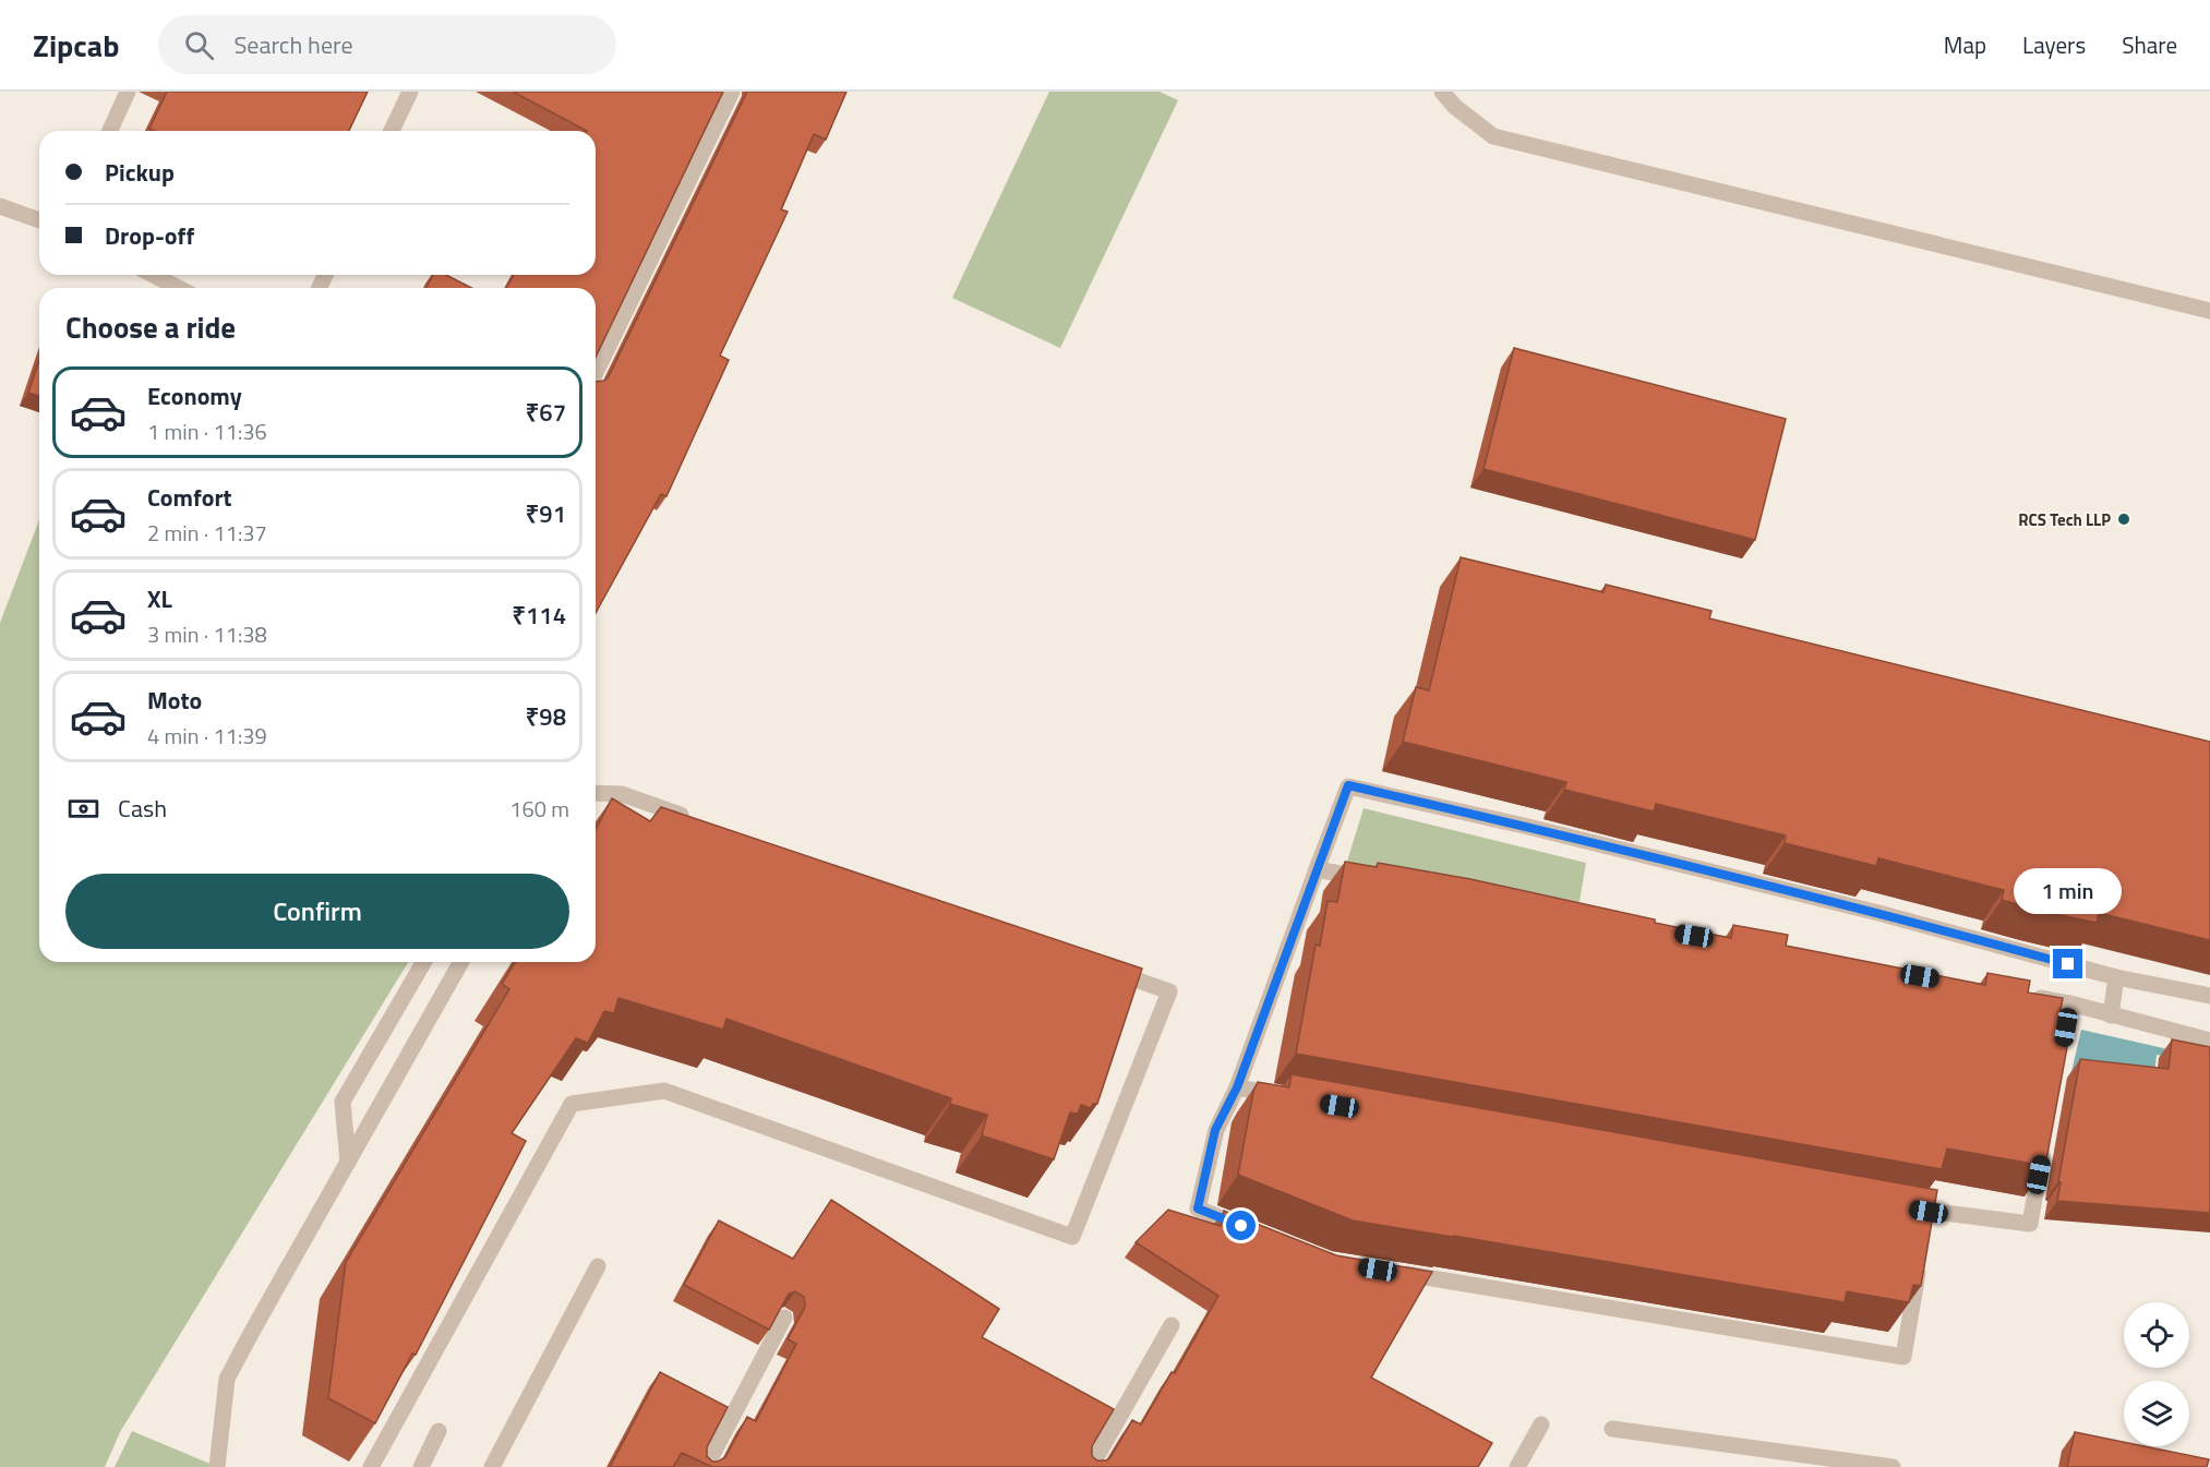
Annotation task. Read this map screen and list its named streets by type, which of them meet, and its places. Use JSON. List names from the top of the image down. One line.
{"places":["RCS Tech LLP"],"page":{"header":"Zipcab","search":"Search here","nav":["Map","Layers","Share"],"banner":["Pickup","Drop-off"],"heading":"Choose a ride","list":[{"name":"Economy","note":"1 min · 11:36","value":"₹67"},{"name":"Comfort","note":"2 min · 11:37","value":"₹91"},{"name":"XL","note":"3 min · 11:38","value":"₹114"},{"name":"Moto","note":"4 min · 11:39","value":"₹98"}],"pay":["Cash","160 m"],"buttons":"Confirm","bubble":"1 min"}}
